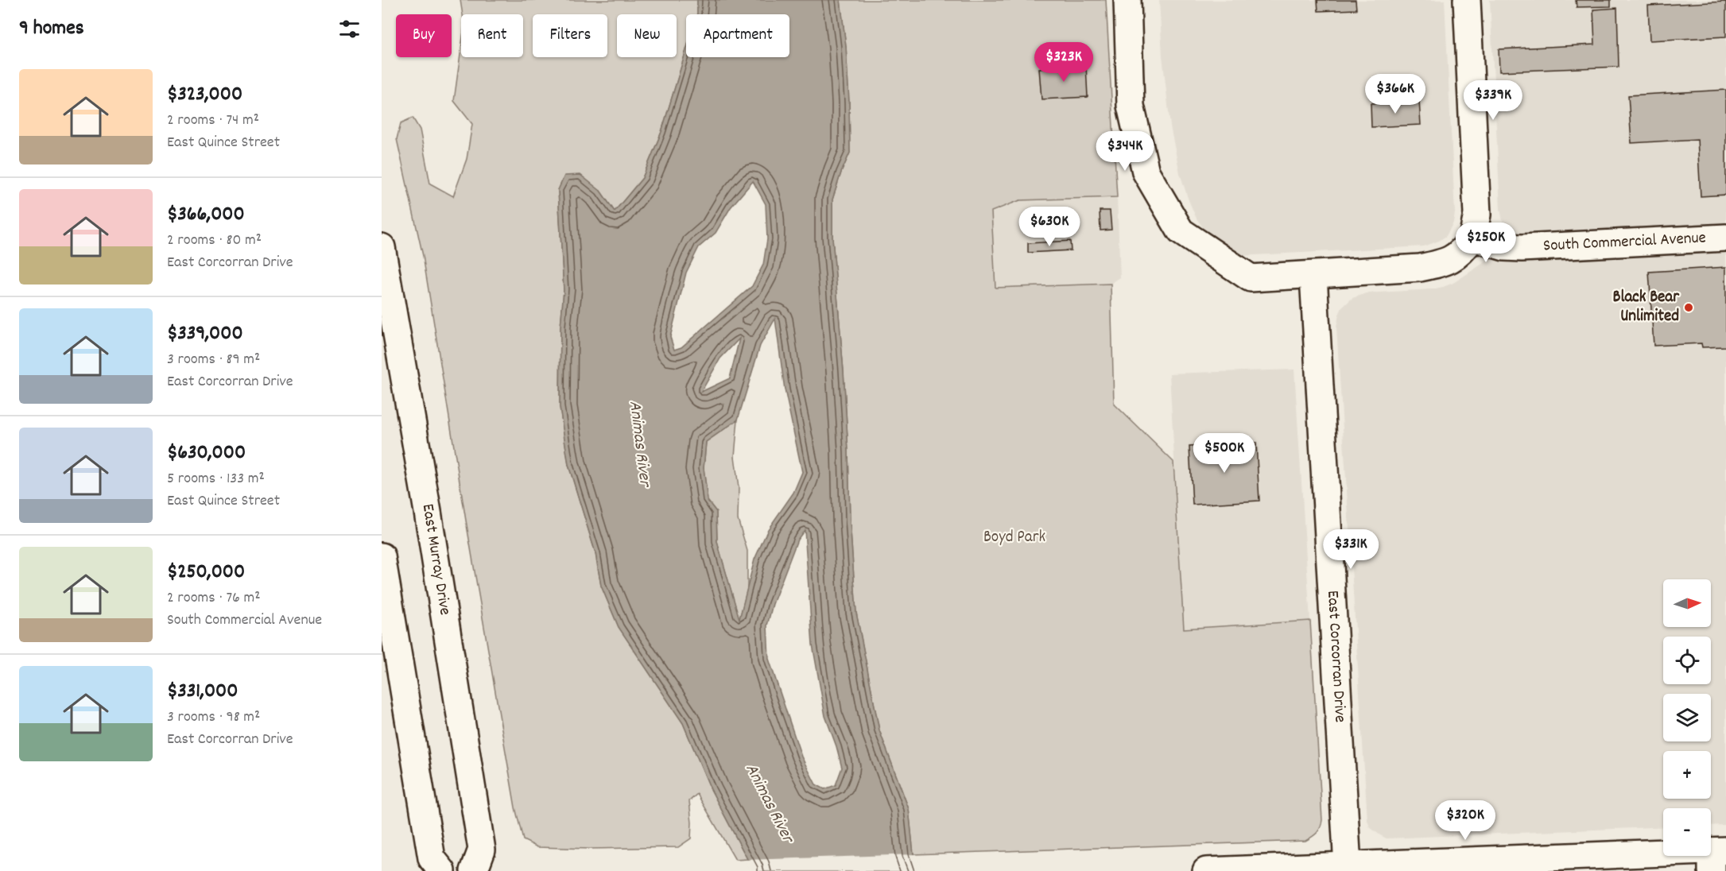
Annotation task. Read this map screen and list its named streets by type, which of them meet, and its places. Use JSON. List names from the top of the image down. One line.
{"streets":{"main road":["South Commercial Avenue","East Murray Drive","East Corcorran Drive"]},"water":["Animas River"],"parks":["Boyd Park"],"places":["Black Bear Unlimited"],"north":"right","page":{"heading":"9 homes","chip":["Buy","Rent","Filters","New","Apartment"],"price":["$323K","$366K","$339K","$344K","$630K","$250K","$500K","$331K","$320K"],"list":[{"name":"$323,000","note":"2 rooms · 74 m² · East Quince Street"},{"name":"$366,000","note":"2 rooms · 80 m² · East Corcorran Drive"},{"name":"$339,000","note":"3 rooms · 89 m² · East Corcorran Drive"},{"name":"$630,000","note":"5 rooms · 133 m² · East Quince Street"},{"name":"$250,000","note":"2 rooms · 76 m² · South Commercial Avenue"},{"name":"$331,000","note":"3 rooms · 98 m² · East Corcorran Drive"}],"map_buttons":["+","−"]}}
